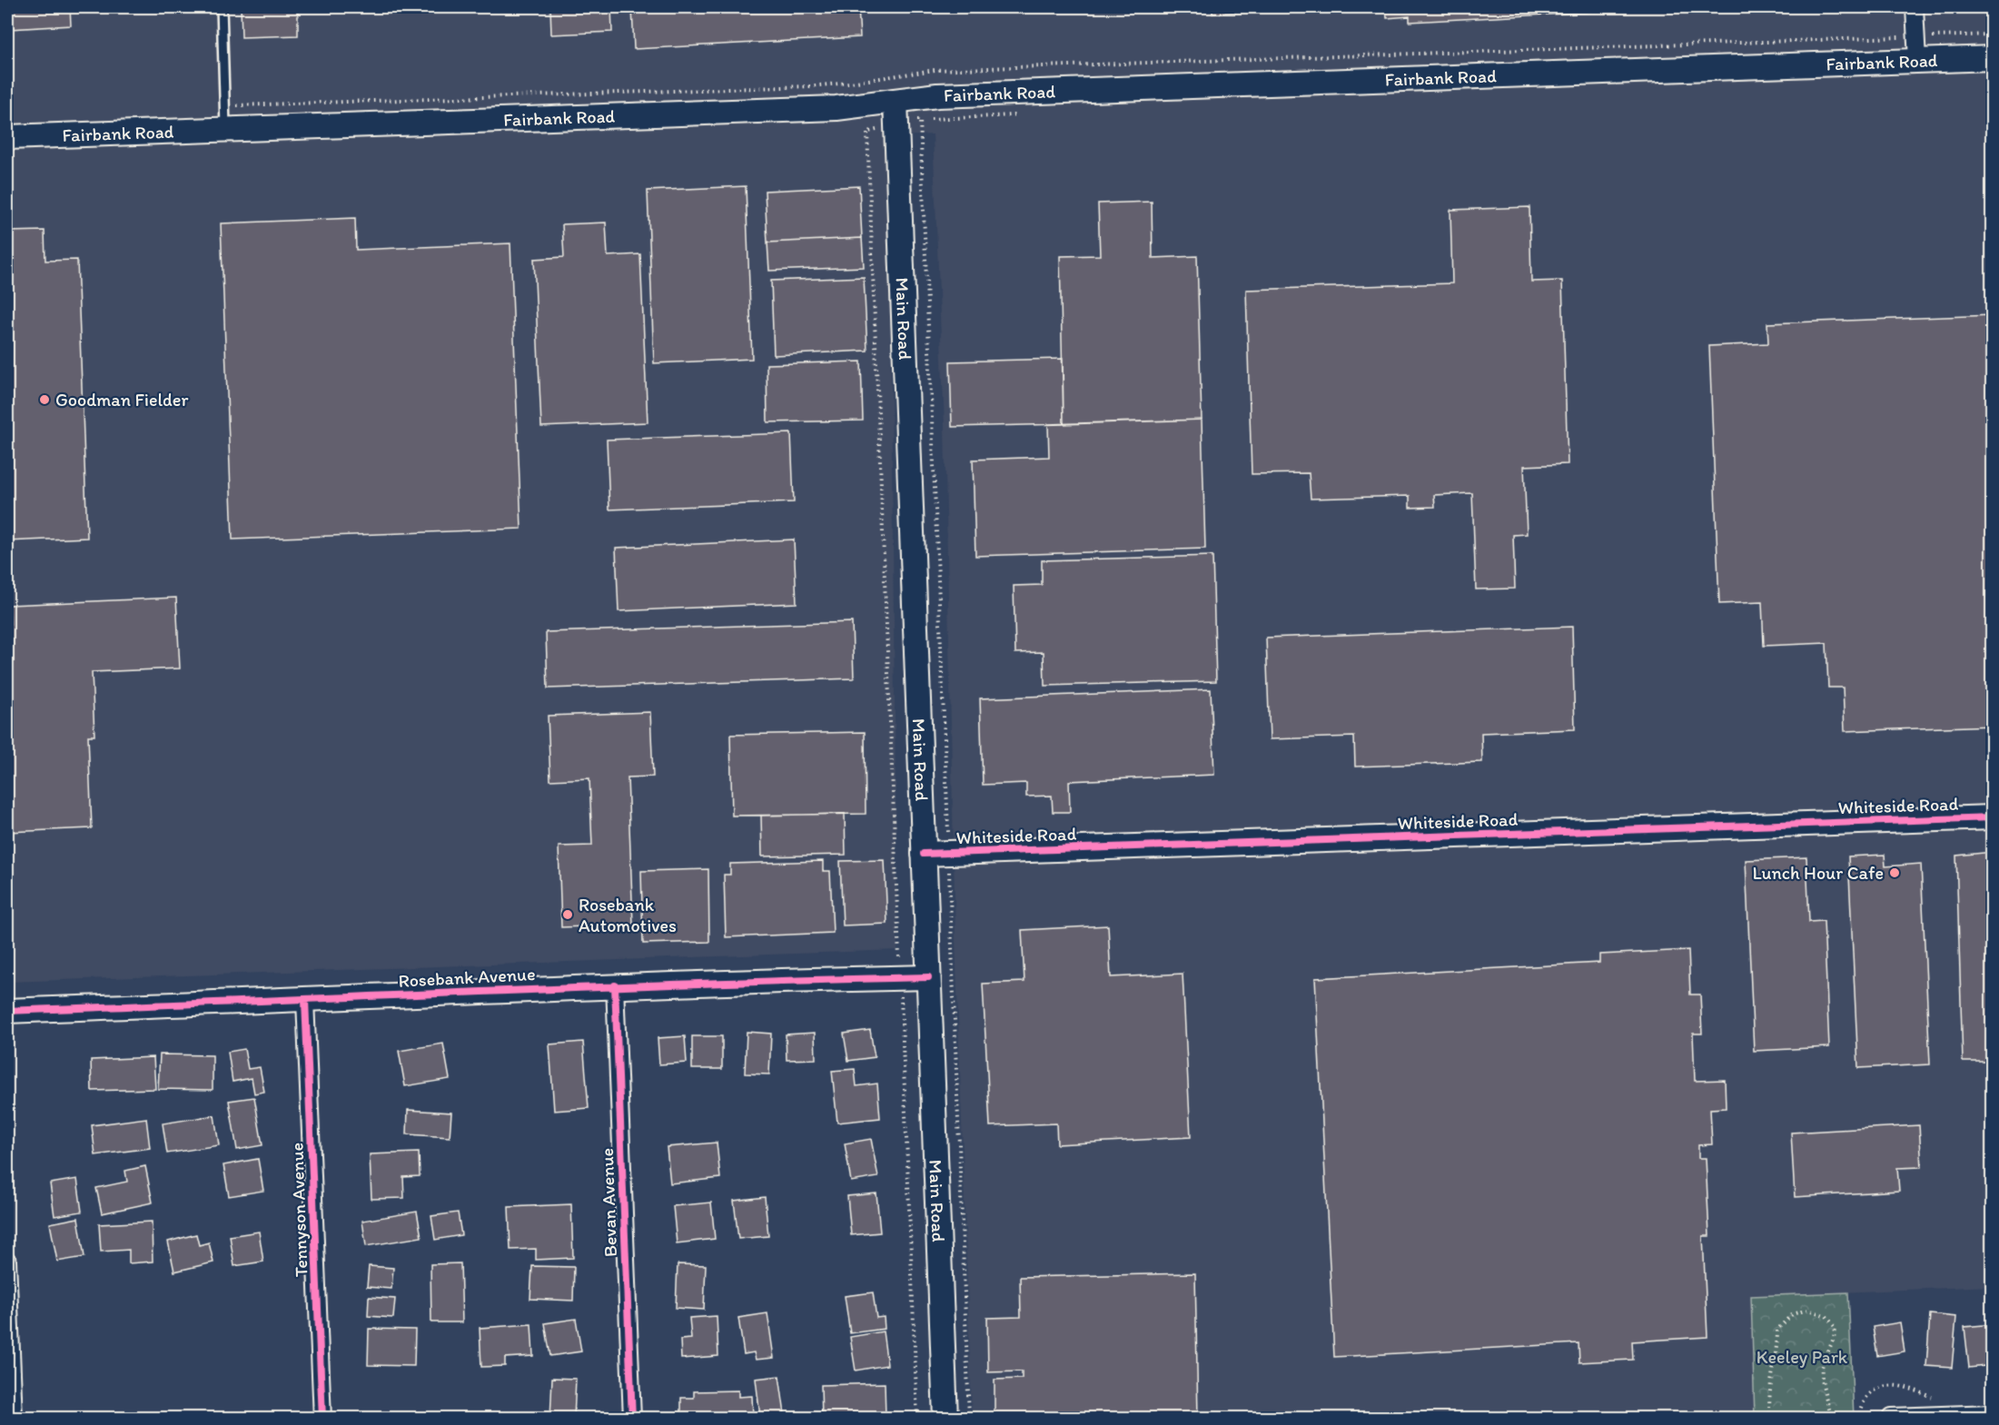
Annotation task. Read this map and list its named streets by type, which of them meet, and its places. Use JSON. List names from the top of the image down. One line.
{"streets":{"main road":["Fairbank Road","Main Road","Whiteside Road","Rosebank Avenue"],"street":["Bevan Avenue","Tennyson Avenue"]},"crossings":[["Fairbank Road","Main Road"],["Main Road","Whiteside Road"],["Main Road","Rosebank Avenue"],["Rosebank Avenue","Bevan Avenue"],["Rosebank Avenue","Tennyson Avenue"]],"parks":["Keeley Park"],"places":["Goodman Fielder","Lunch Hour Cafe","Rosebank Automotives"]}
